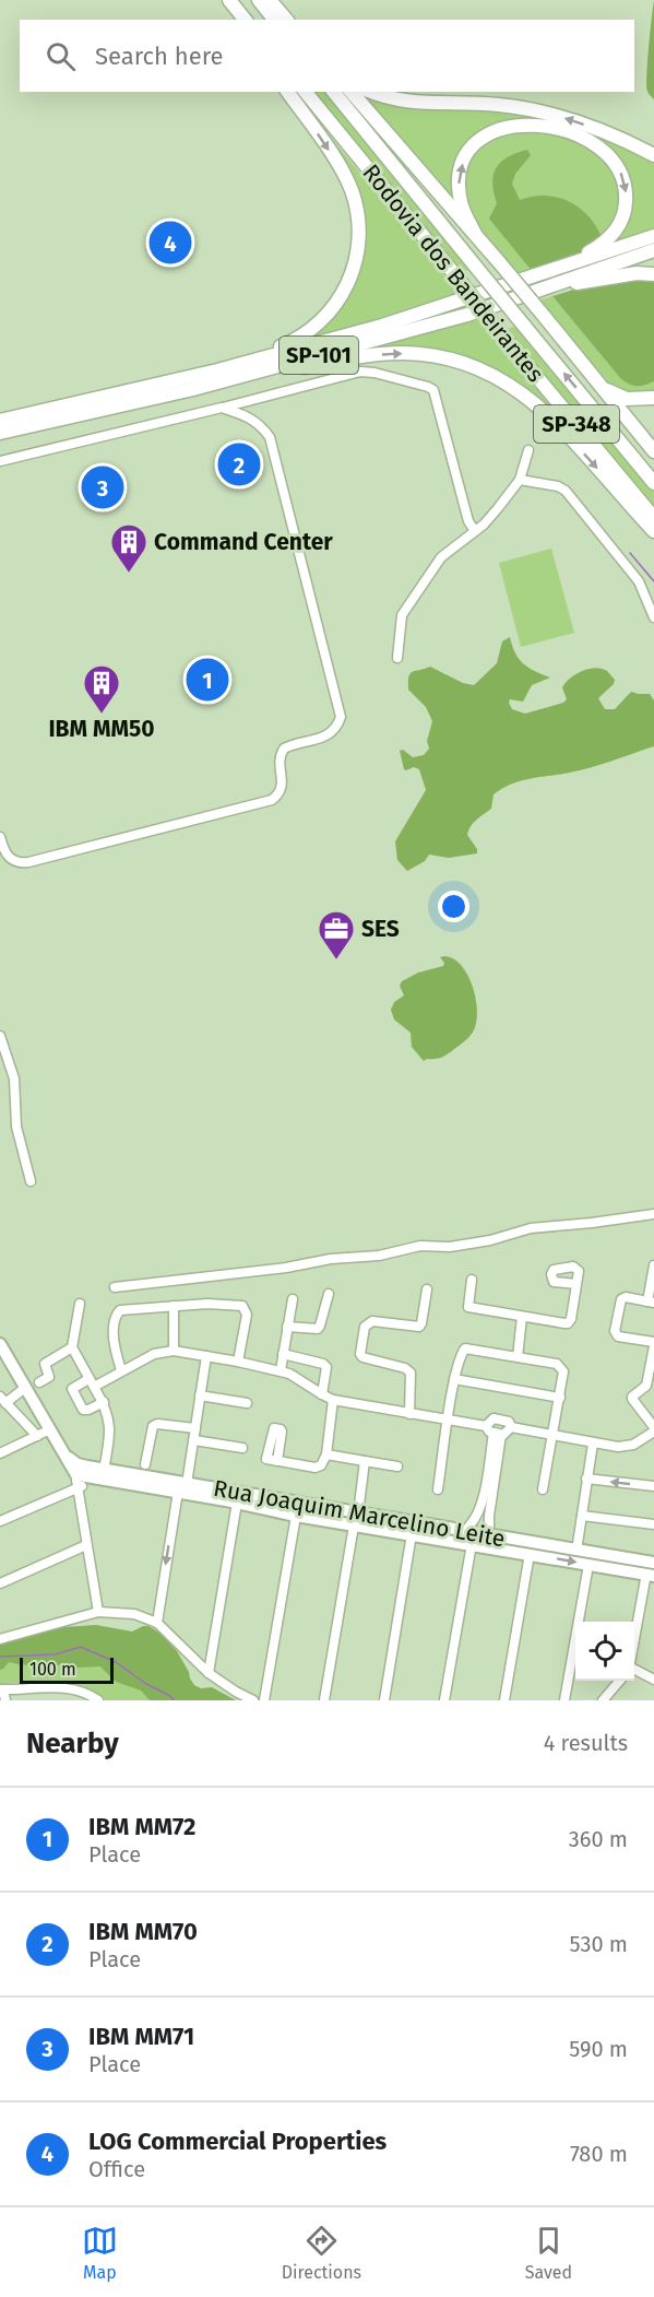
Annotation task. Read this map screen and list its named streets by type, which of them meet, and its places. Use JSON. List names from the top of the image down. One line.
{"streets":{"highway":["Rodovia dos Bandeirantes","SP-101","SP-348"],"main road":["Rua Joaquim Marcelino Leite"]},"places":{"building":["Command Center","IBM MM50"],"office":["SES"]},"scale_bar":"100 m","page":{"search":"Search here","pins":["4","2","3","1"],"scale":"100 m","heading":["Nearby","4 results"],"list":[{"mark":"1","name":"IBM MM72","note":"Place","value":"360 m"},{"mark":"2","name":"IBM MM70","note":"Place","value":"530 m"},{"mark":"3","name":"IBM MM71","note":"Place","value":"590 m"},{"mark":"4","name":"LOG Commercial Properties","note":"Office","value":"780 m"}],"nav":["Map","Directions","Saved"]}}
